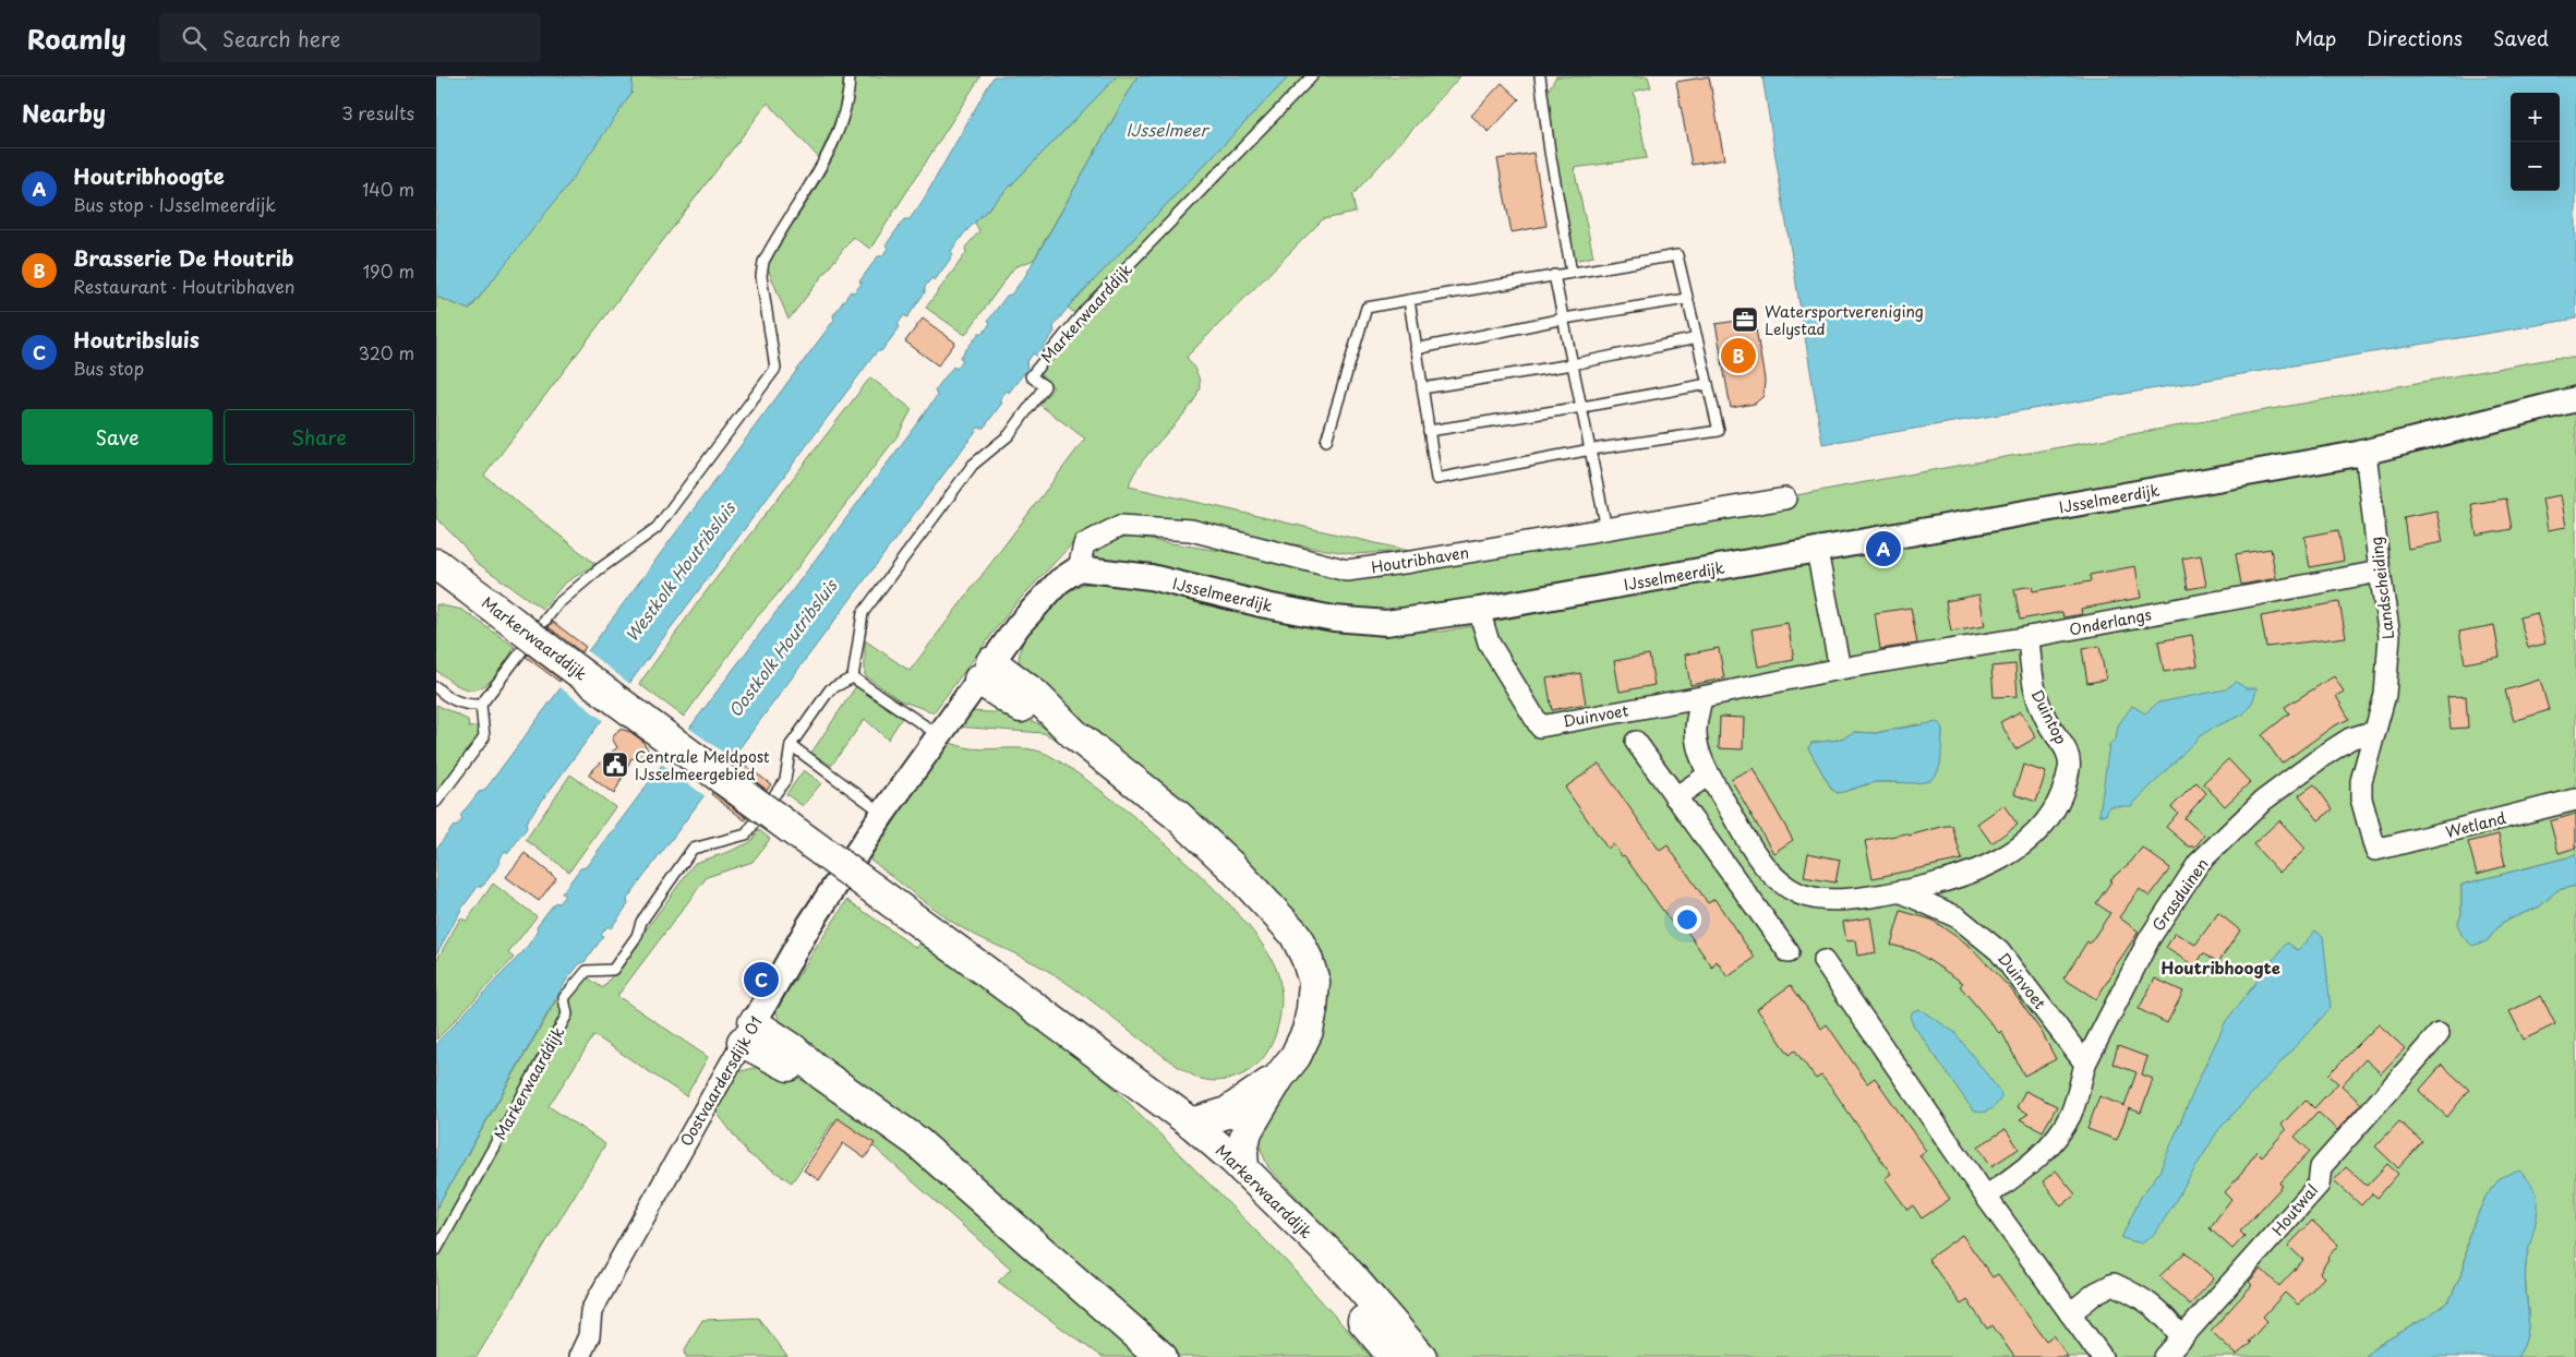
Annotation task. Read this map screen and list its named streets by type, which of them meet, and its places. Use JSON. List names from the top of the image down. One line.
{"streets":{"main road":["Markerwaarddijk"],"street":["IJsselmeerdijk","Houtribhaven","Landscheiding","Onderlangs","Duinvoet","Duintop","Wetland","Grasduinen","Oostvaardersdijk 01","Houtwal"]},"crossings":[["IJsselmeerdijk","Houtribhaven"],["IJsselmeerdijk","Landscheiding"],["IJsselmeerdijk","Duinvoet"],["Landscheiding","Onderlangs"],["Landscheiding","Wetland"],["Landscheiding","Grasduinen"],["Onderlangs","Duinvoet"],["Onderlangs","Duintop"],["Duinvoet","Duintop"],["Duinvoet","Grasduinen"]],"districts":["Houtribhoogte"],"water":["IJsselmeer","Westkolk Houtribsluis","Oostkolk Houtribsluis"],"places":{"office":["Watersportvereniging Lelystad"],"public building":["Centrale Meldpost IJsselmeergebied"]},"page":{"header":"Roamly","search":"Search here","nav":["Map","Directions","Saved"],"heading":["Nearby","3 results"],"map_buttons":["+","−"],"list":[{"mark":"A","name":"Houtribhoogte","note":"Bus stop · IJsselmeerdijk","value":"140 m"},{"mark":"B","name":"Brasserie De Houtrib","note":"Restaurant · Houtribhaven","value":"190 m"},{"mark":"C","name":"Houtribsluis","note":"Bus stop","value":"320 m"}],"pins":["B","A","C"],"buttons":["Save","Share"]}}
